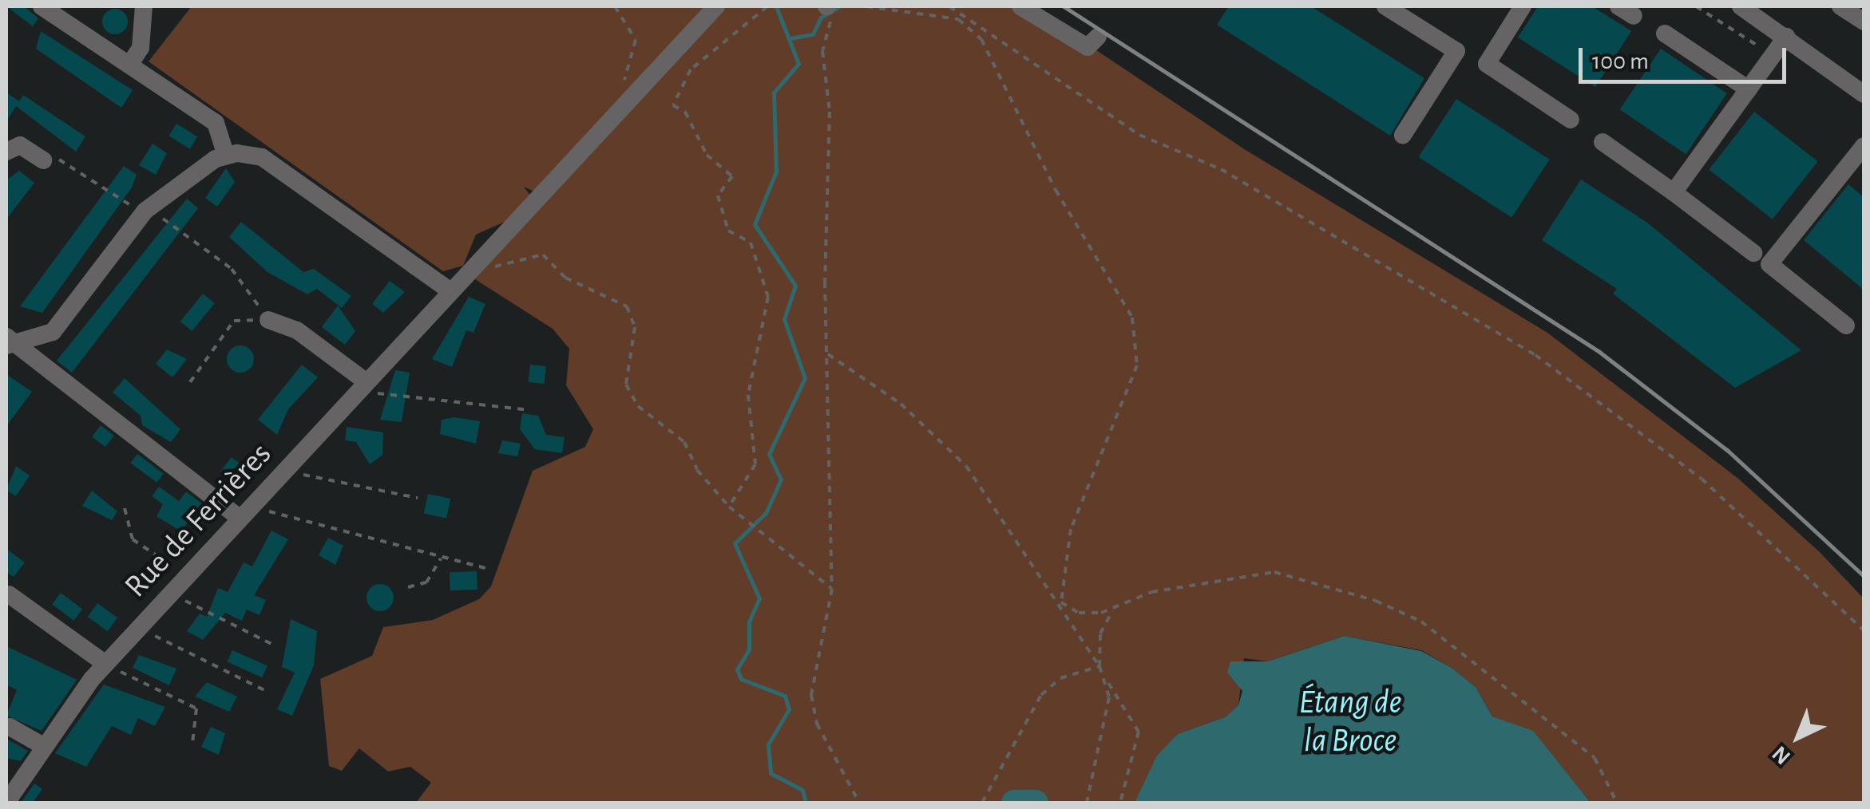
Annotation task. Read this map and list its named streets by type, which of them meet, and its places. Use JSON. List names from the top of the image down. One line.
{"streets":{"street":["Rue de Ferrières"]},"water":["Étang de la Broce"],"scale_bar":"100 m","north":"bottom left"}
